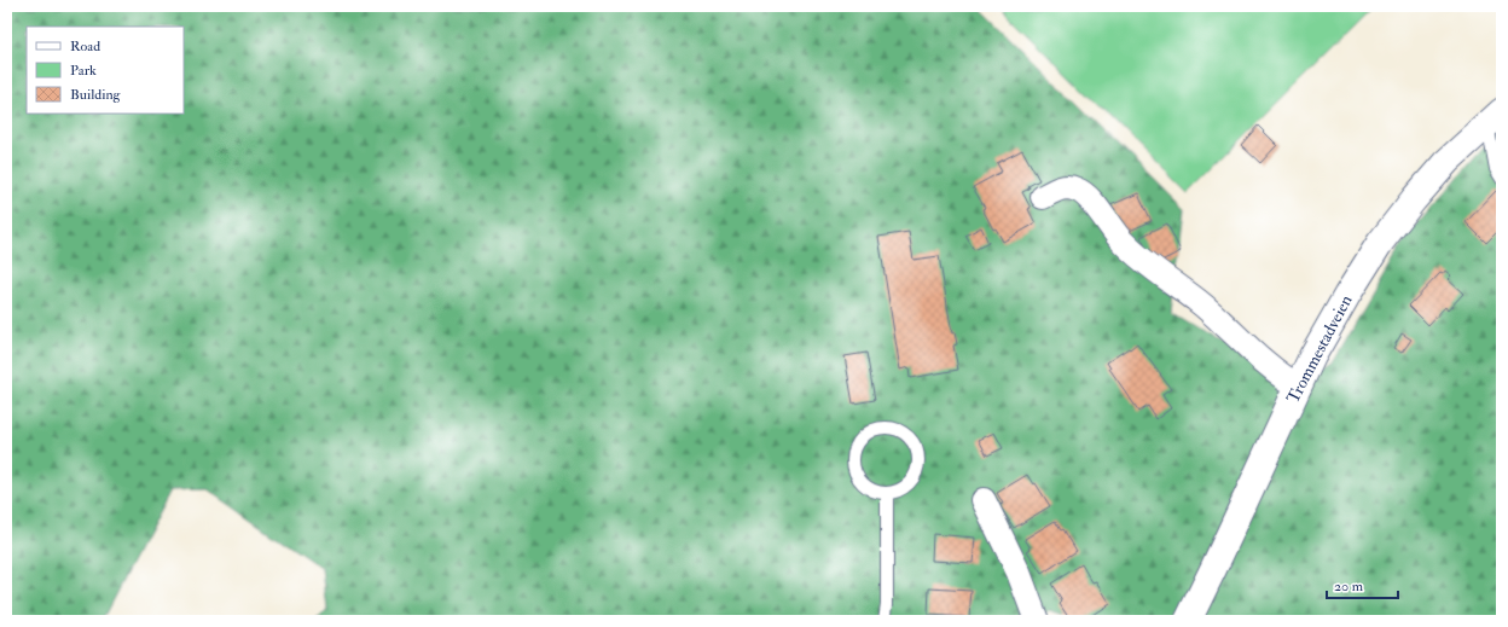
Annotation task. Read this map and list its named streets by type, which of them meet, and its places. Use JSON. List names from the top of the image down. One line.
{"streets":{"main road":["Trommestadveien"]},"legend":["Road","Park","Building"],"scale_bar":"20 m"}
